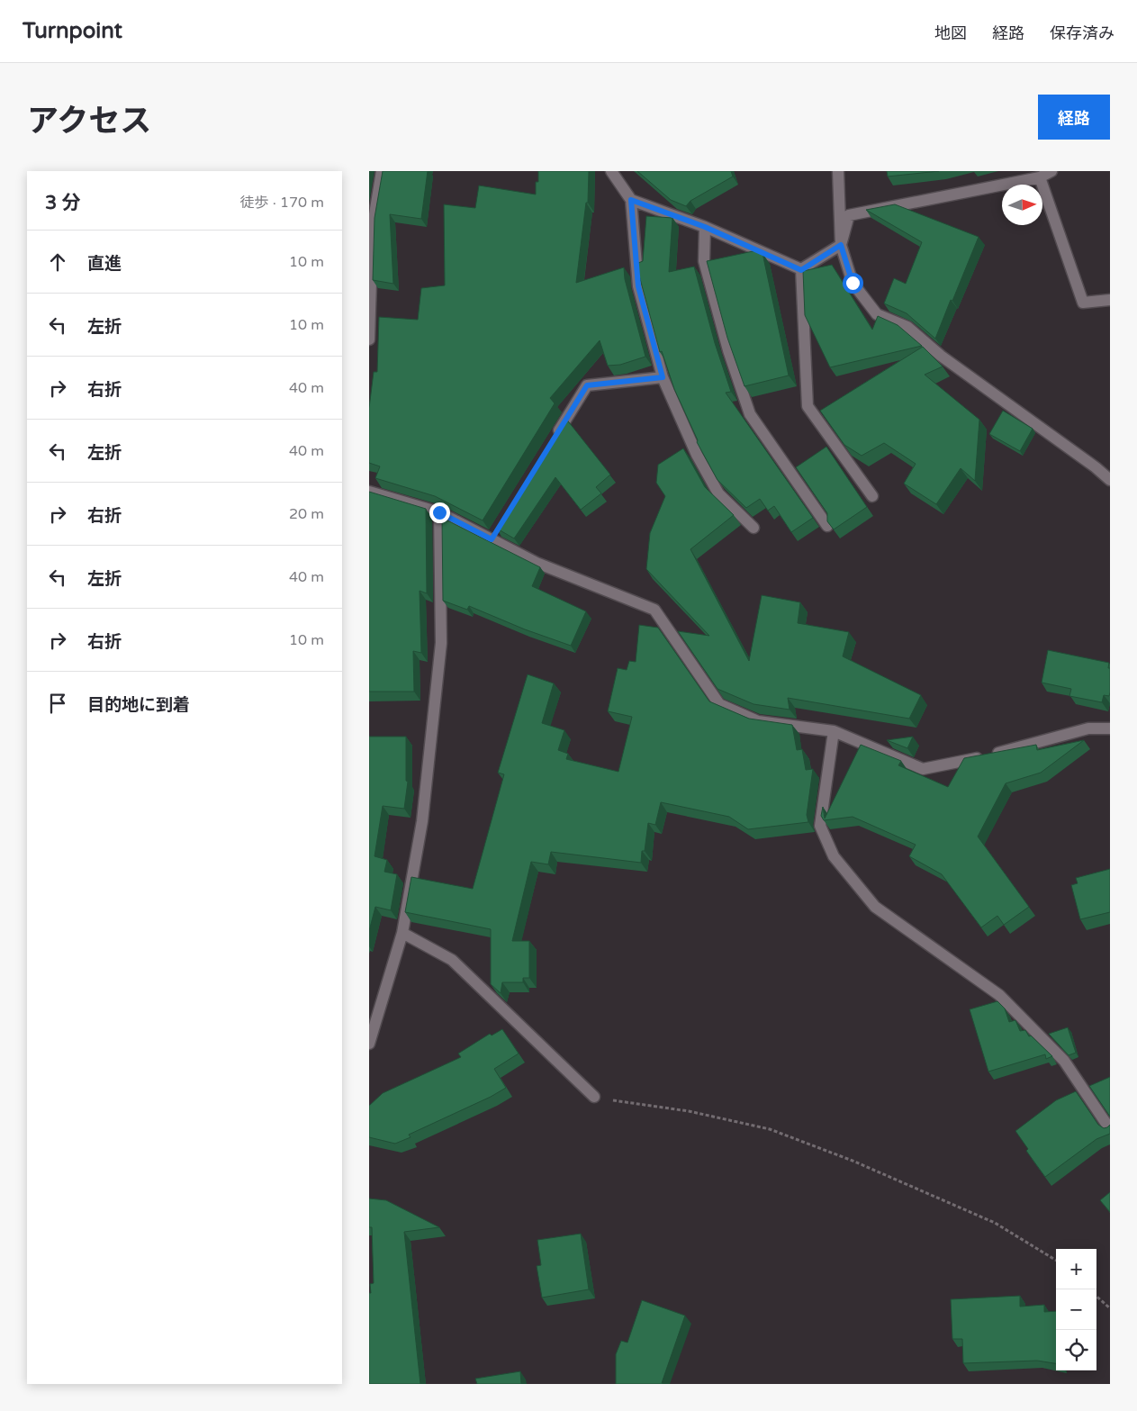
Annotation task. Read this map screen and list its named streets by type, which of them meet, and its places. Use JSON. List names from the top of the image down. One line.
{"north":"right","page":{"header":"Turnpoint","nav":["地図","経路","保存済み"],"title":"アクセス","buttons":"経路","heading":["3 分","徒歩 · 170 m"],"list":[["直進","10 m"],["左折","10 m"],["右折","40 m"],["左折","40 m"],["右折","20 m"],["左折","40 m"],["右折","10 m"],"目的地に到着"],"map_buttons":["+","−"]}}
